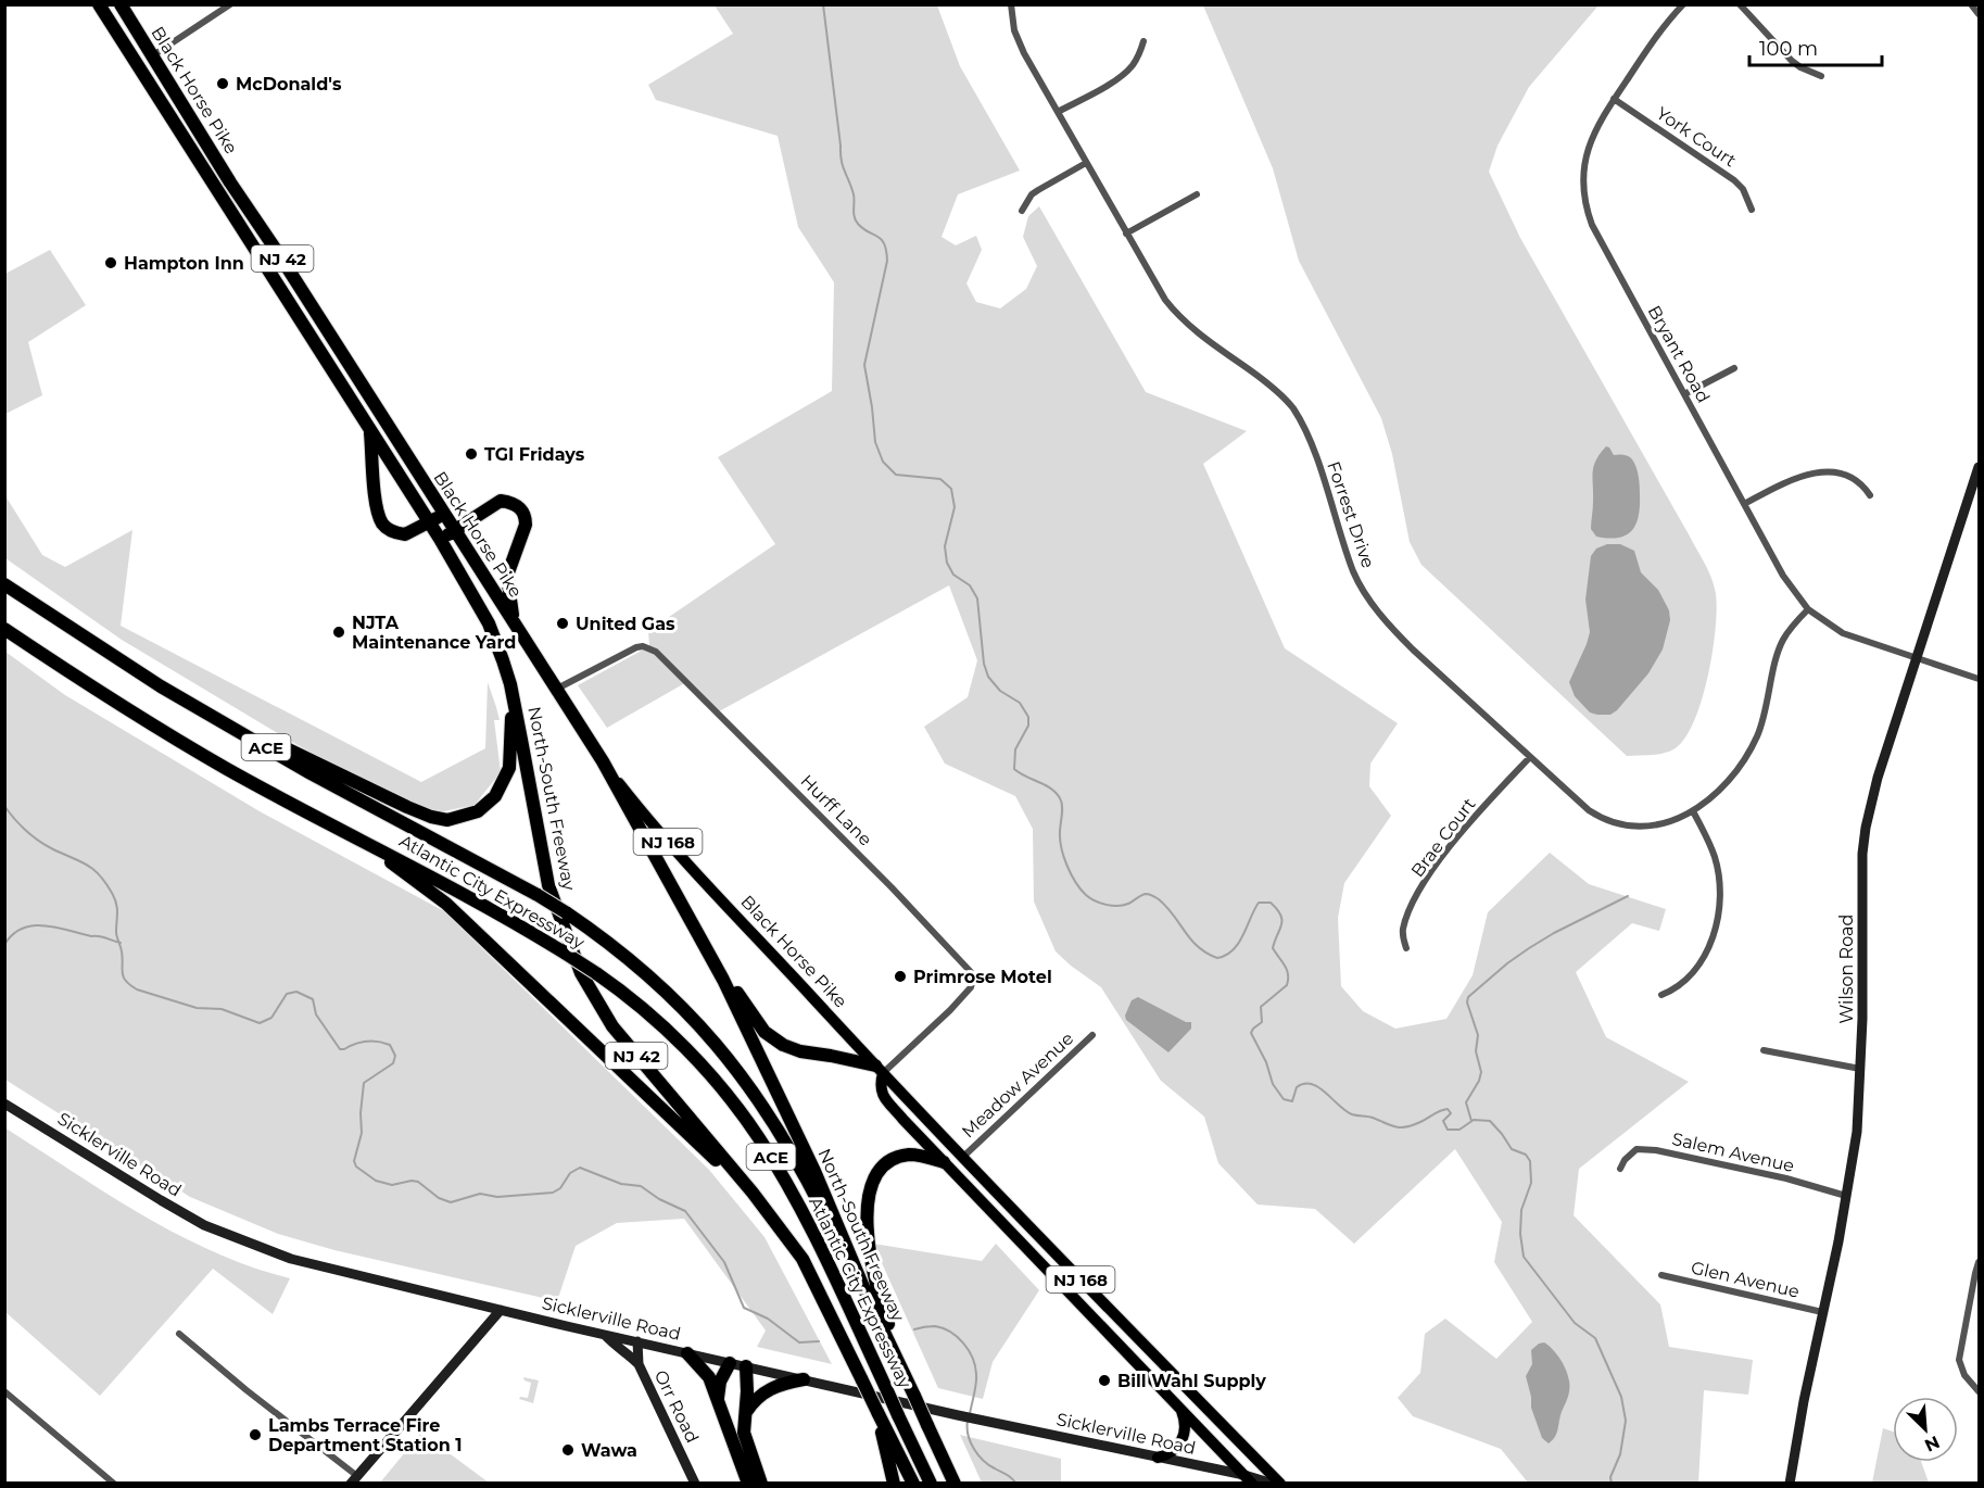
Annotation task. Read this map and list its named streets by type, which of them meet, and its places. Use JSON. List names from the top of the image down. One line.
{"streets":{"highway":["Black Horse Pike","NJ 42","ACE","North-South Freeway","Atlantic City Expressway"],"main road":["NJ 168"],"street":["York Court","Bryant Road","Forrest Drive","Hurff Lane","Brae Court","Wilson Road","Meadow Avenue","Salem Avenue","Sicklerville Road","Glen Avenue","Orr Road"]},"crossings":[["Black Horse Pike","North-South Freeway"],["Black Horse Pike","Hurff Lane"],["Black Horse Pike","NJ 168"],["Black Horse Pike","Meadow Avenue"],["York Court","Bryant Road"],["Bryant Road","Forrest Drive"],["Bryant Road","Wilson Road"],["Forrest Drive","Brae Court"],["North-South Freeway","Atlantic City Expressway"],["Hurff Lane","NJ 168"],["NJ 168","Sicklerville Road"],["Wilson Road","Salem Avenue"],["Wilson Road","Glen Avenue"],["Sicklerville Road","Orr Road"]],"places":["McDonald's","Hampton Inn","TGI Fridays","United Gas","NJTA Maintenance Yard","Primrose Motel","Bill Wahl Supply","Lambs Terrace Fire Department Station 1","Wawa"],"scale_bar":"100 m","north":"bottom right"}
